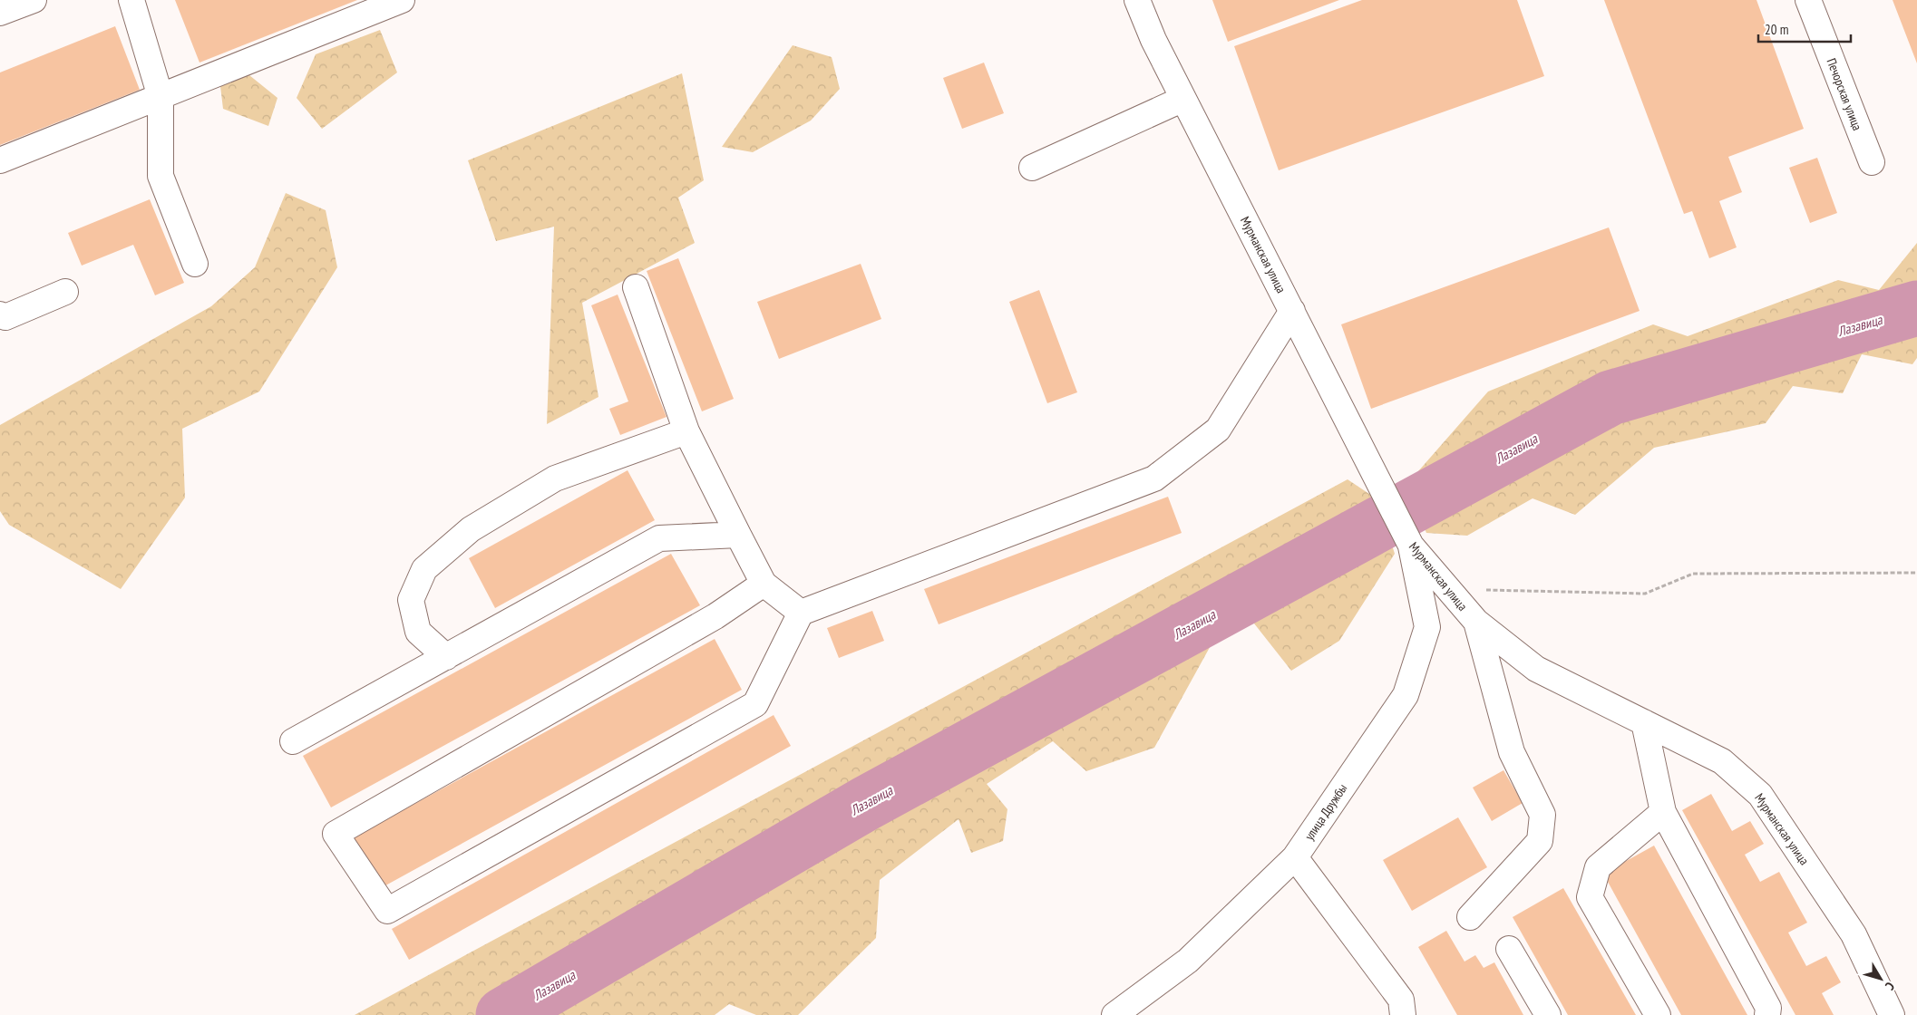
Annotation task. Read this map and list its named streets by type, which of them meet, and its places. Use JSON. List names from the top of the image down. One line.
{"streets":{"street":["Печорская улица","Мурманская улица","улица Дружбы"]},"crossings":[["Мурманская улица","улица Дружбы"]],"water":["Лазавица"],"scale_bar":"20 m","north":"bottom right"}
